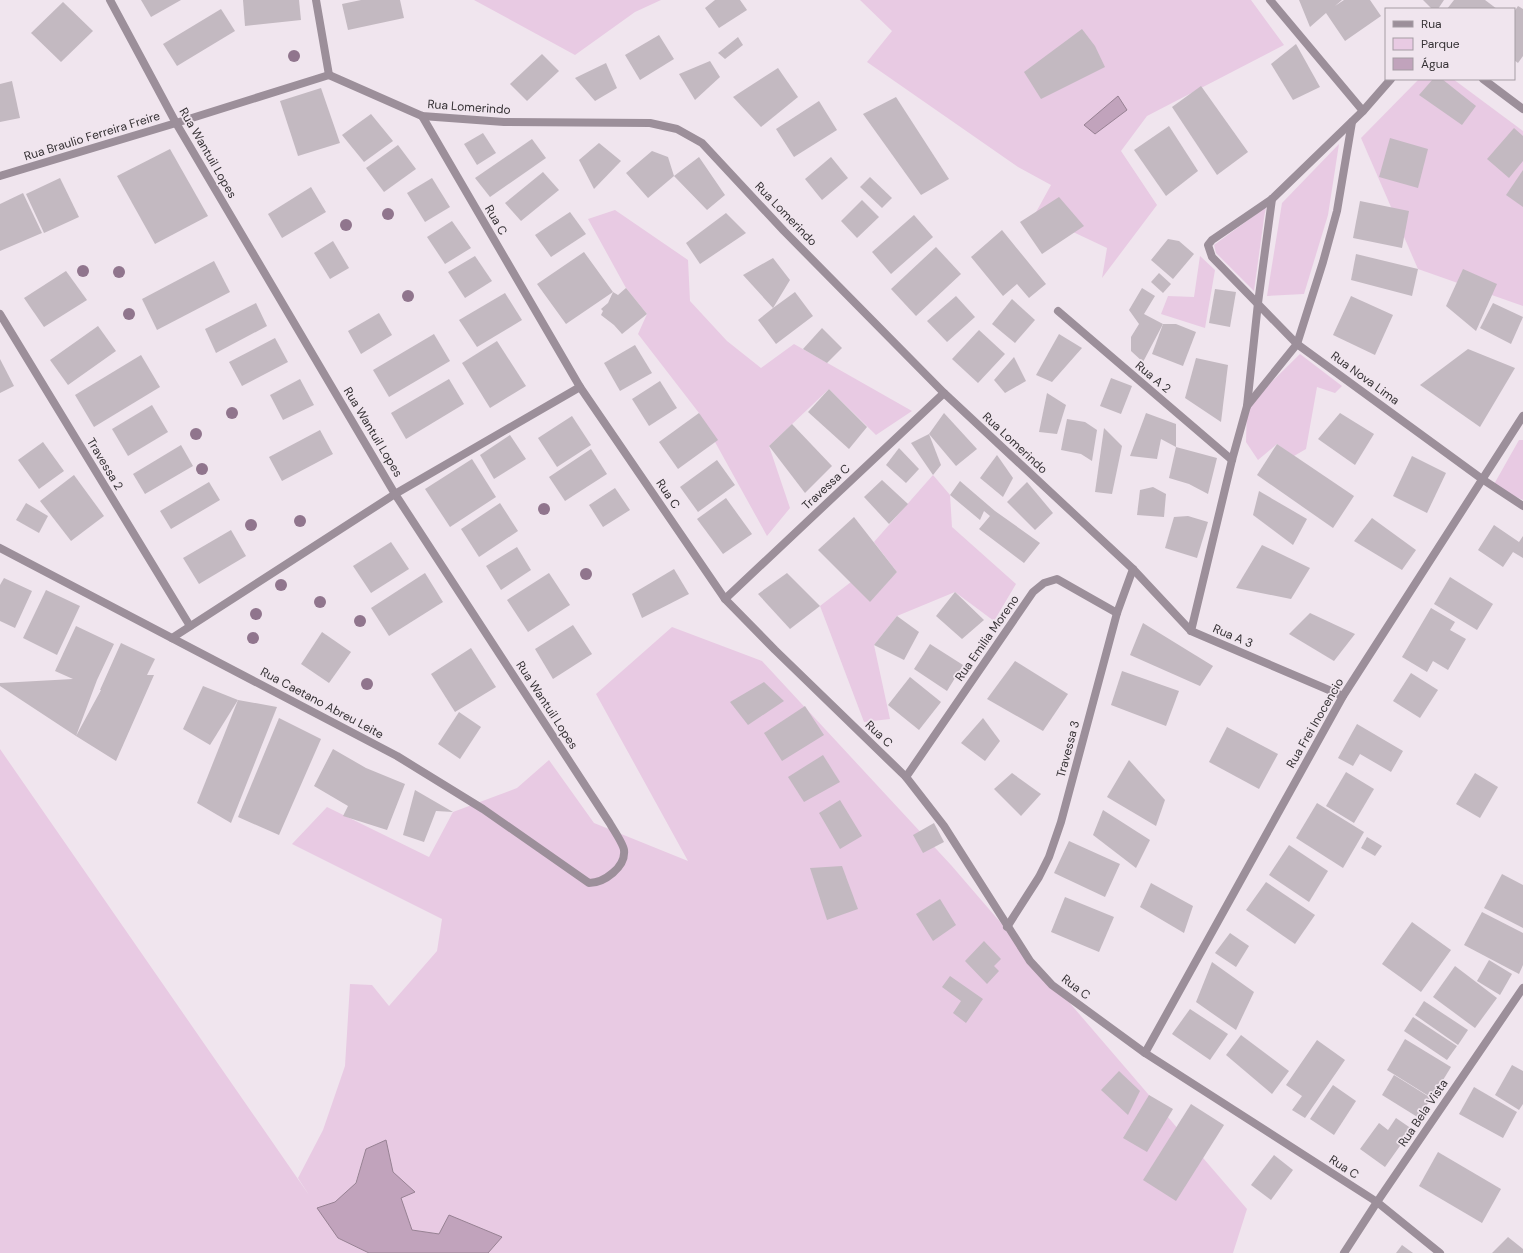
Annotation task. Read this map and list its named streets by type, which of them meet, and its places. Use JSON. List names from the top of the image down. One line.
{"streets":{"street":["Rua Lomerindo","Rua Braulio Ferreira Freire","Rua Wantuil Lopes","Rua C","Rua A 2","Rua Nova Lima","Travessa 2","Travessa C","Rua A 3","Rua Emilia Moreno","Rua Caetano Abreu Leite","Rua Frei Inocencio","Travessa 3","Rua Bela Vista"]},"crossings":[["Rua Lomerindo","Rua Braulio Ferreira Freire"],["Rua Lomerindo","Rua C"],["Rua Lomerindo","Travessa C"],["Rua Lomerindo","Rua A 3"],["Rua Lomerindo","Travessa 3"],["Rua Braulio Ferreira Freire","Rua Wantuil Lopes"],["Rua Wantuil Lopes","Rua Caetano Abreu Leite"],["Rua C","Travessa C"],["Rua C","Rua Emilia Moreno"],["Rua C","Rua Frei Inocencio"],["Rua C","Travessa 3"],["Rua C","Rua Bela Vista"],["Rua Nova Lima","Rua Frei Inocencio"],["Rua A 3","Rua Frei Inocencio"],["Rua A 3","Travessa 3"],["Rua Emilia Moreno","Travessa 3"]],"legend":["Rua","Parque","Água"]}
